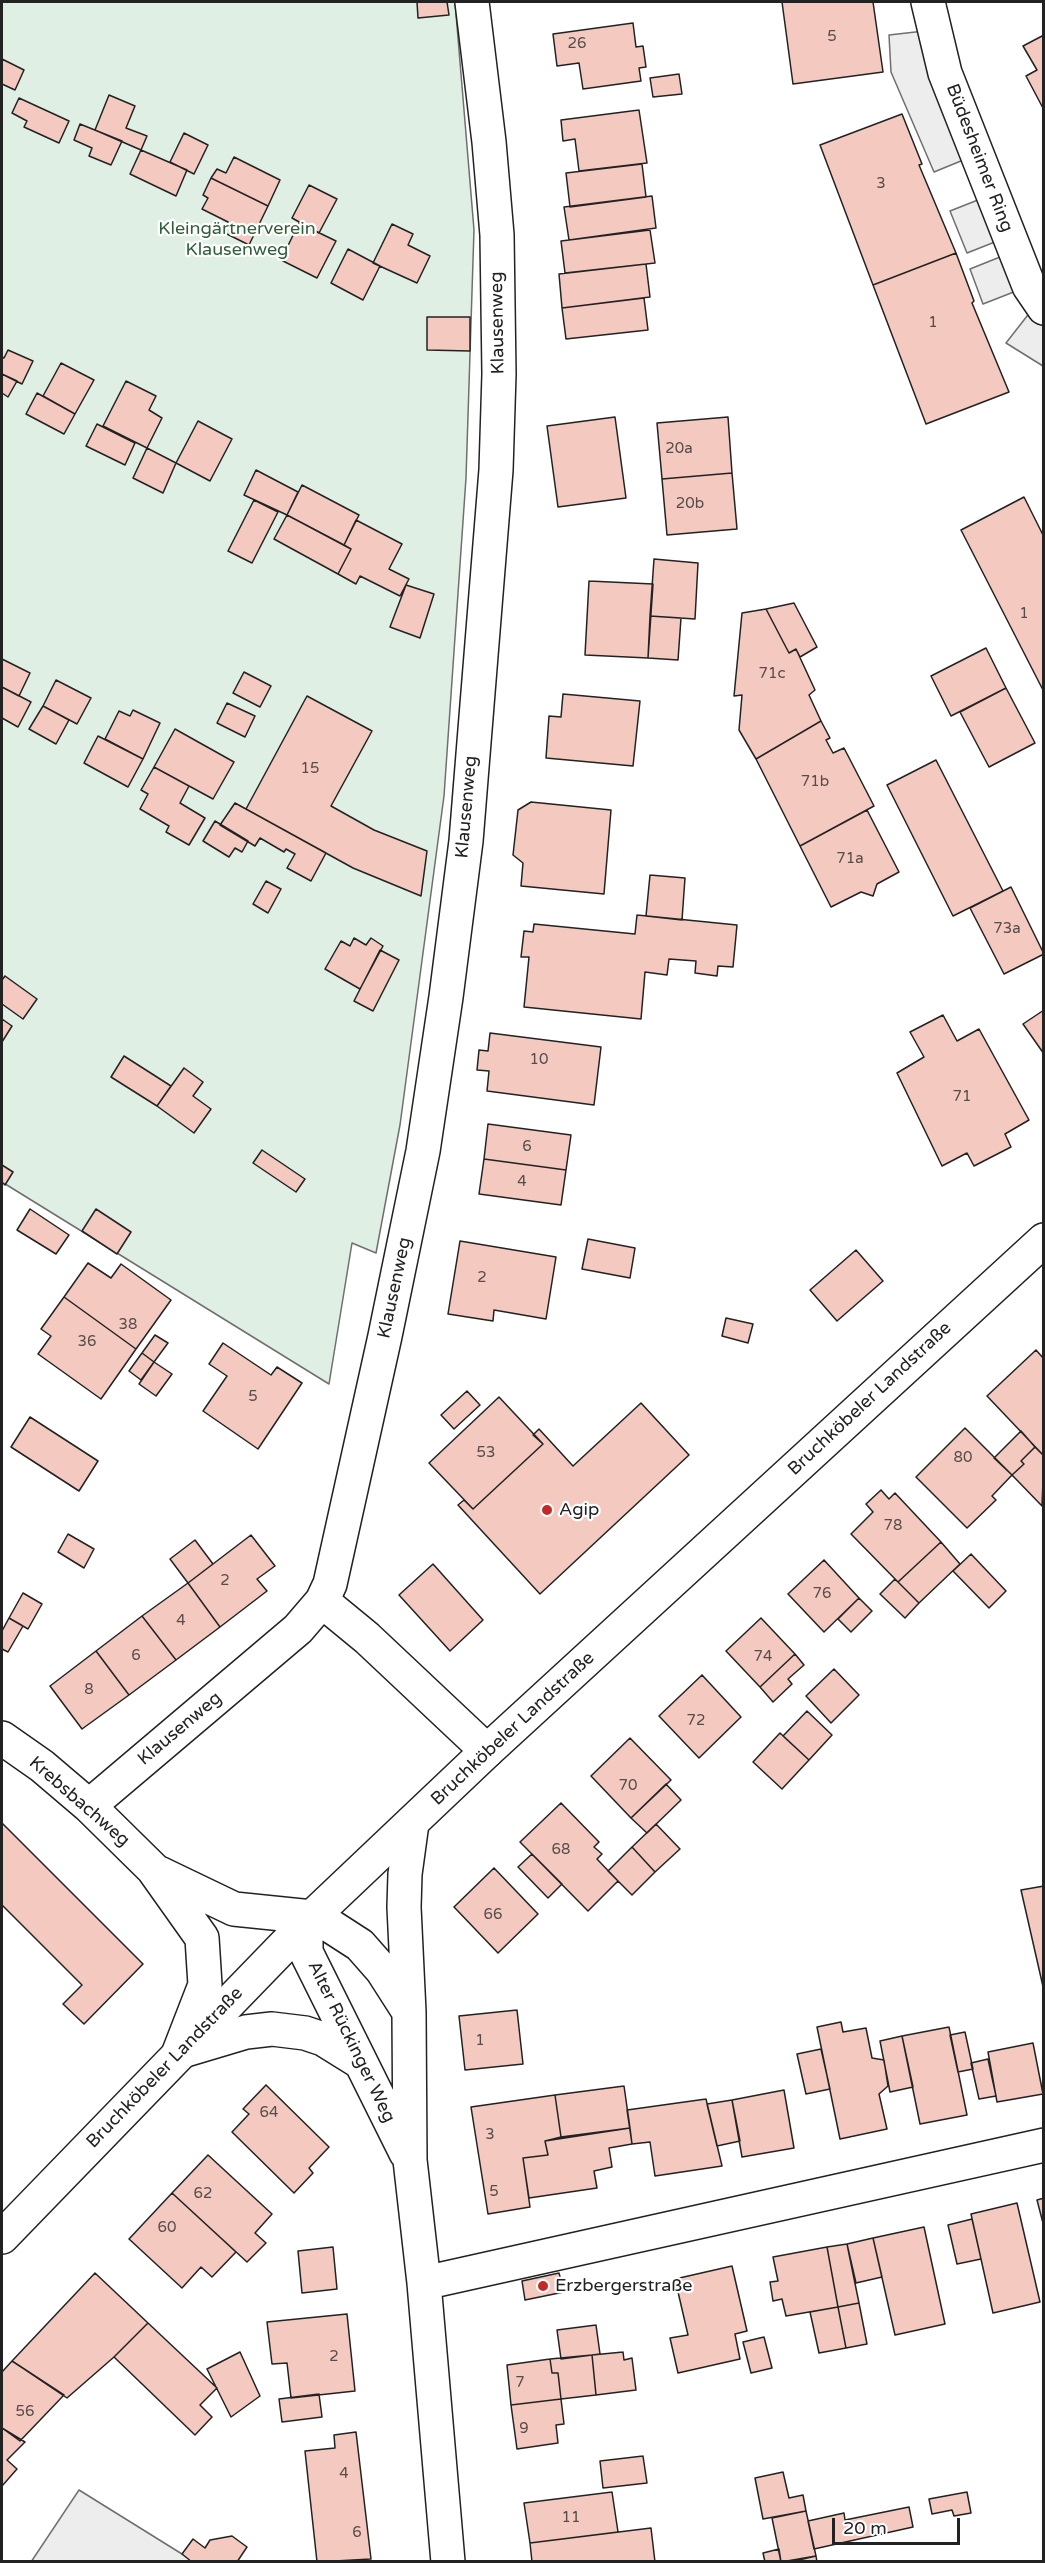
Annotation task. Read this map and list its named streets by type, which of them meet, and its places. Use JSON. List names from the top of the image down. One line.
{"streets":{"street":["Büdesheimer Ring","Klausenweg","Bruchköbeler Landstraße","Krebsbachweg","Alter Rückinger Weg"]},"crossings":[["Klausenweg","Krebsbachweg"],["Bruchköbeler Landstraße","Krebsbachweg"],["Bruchköbeler Landstraße","Alter Rückinger Weg"],["Krebsbachweg","Alter Rückinger Weg"]],"parks":["Kleingärtnerverein Klausenweg"],"places":["Agip","Erzbergerstraße"],"house_numbers":["5","26","3","1","20a","20b","1","71c","15","71b","71a","73a","10","71","6","4","2","38","36","5","53","80","78","2","76","4","6","74","8","72","70","68","66","1","64","3","5","62","60","2","7","56","9","4","11","6"],"scale_bar":"20 m"}
